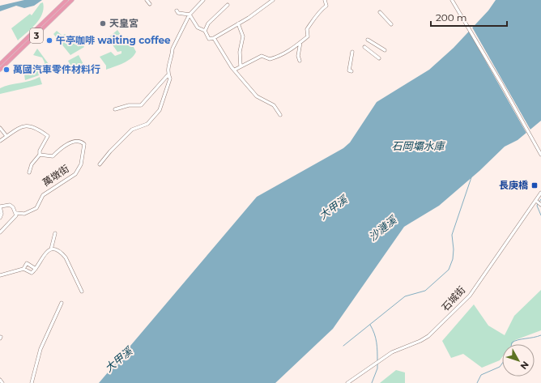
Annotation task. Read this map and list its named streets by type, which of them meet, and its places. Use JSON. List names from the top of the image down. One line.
{"streets":{"main road":["3"],"street":["萬墩街","石城街"]},"water":["石岡壩水庫","大甲溪","沙漣溪"],"places":{"other":["天皇宮","午亭咖啡 waiting coffee","萬國汽車零件材料行"],"transit":["長庚橋"]},"scale_bar":"200 m","north":"bottom right"}
